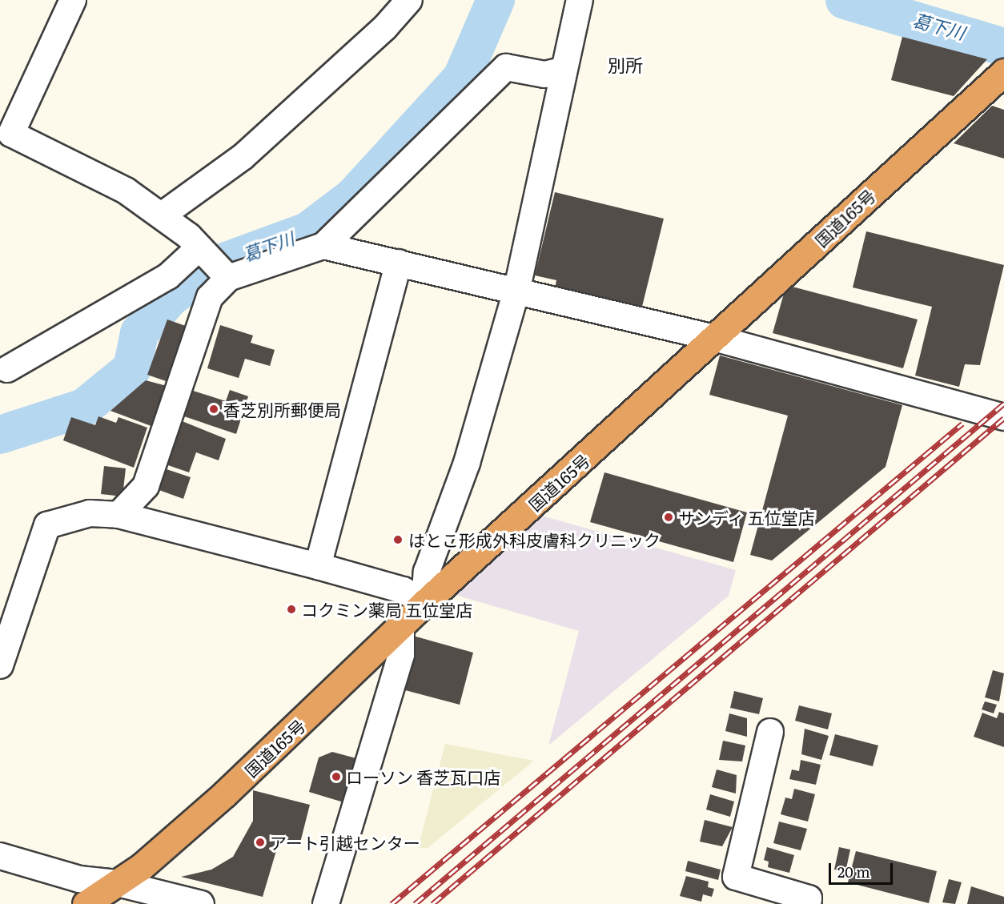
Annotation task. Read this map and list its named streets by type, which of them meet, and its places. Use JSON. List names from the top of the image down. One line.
{"streets":{"highway":["国道165号"]},"districts":["別所"],"water":["葛下川"],"places":["香芝別所郵便局","サンディ 五位堂店","はとこ形成外科皮膚科クリニック","コクミン薬局 五位堂店","ローソン 香芝瓦口店","アート引越センター"],"scale_bar":"20 m"}
